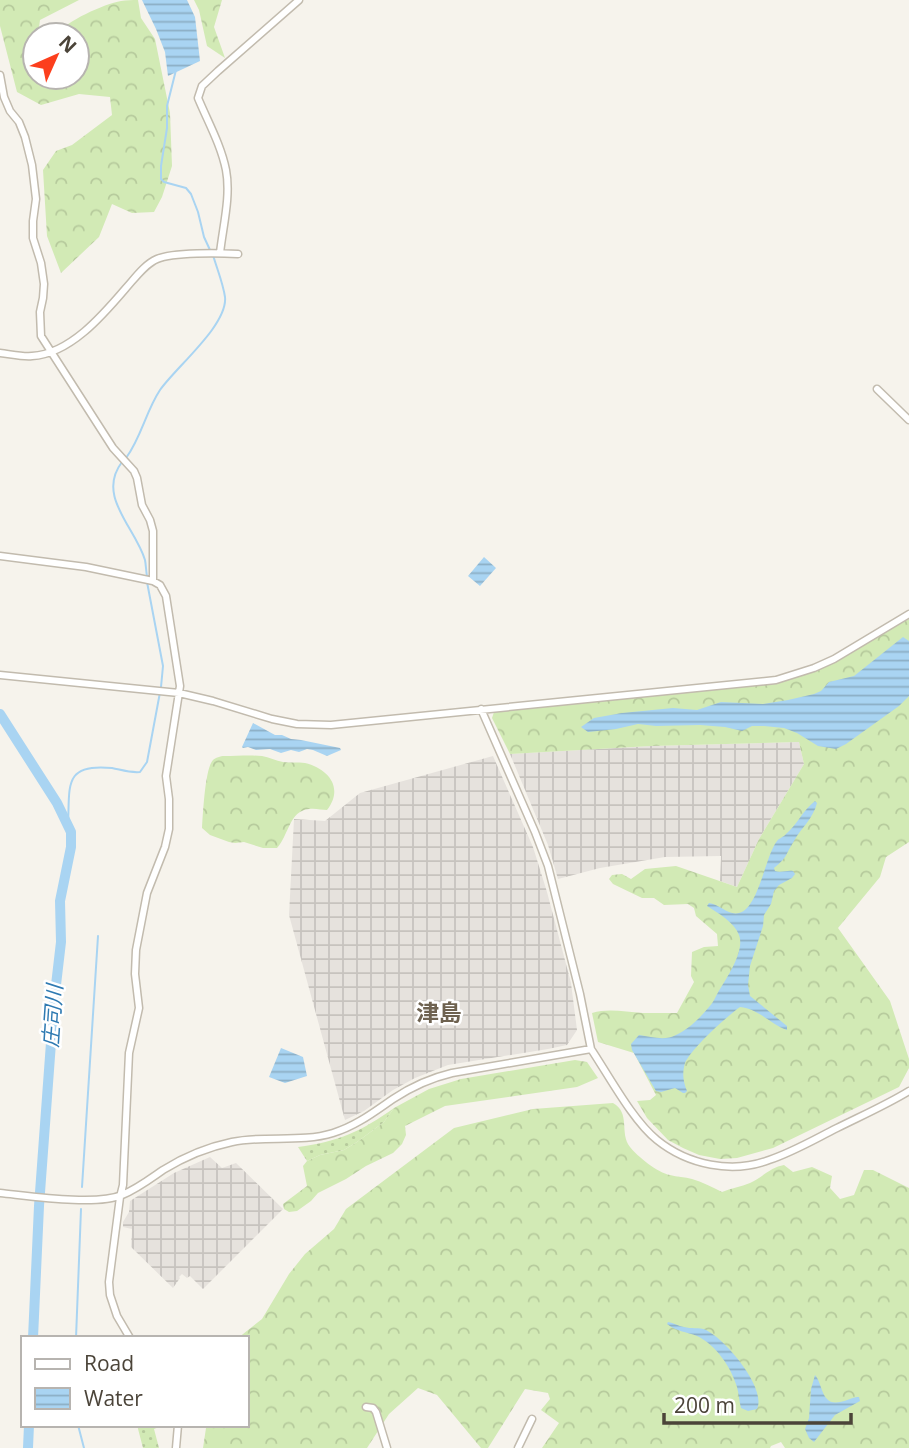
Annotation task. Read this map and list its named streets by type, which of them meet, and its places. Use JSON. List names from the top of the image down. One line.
{"districts":["津島"],"water":["庄司川"],"legend":["Road","Water"],"scale_bar":"200 m","north":"top right"}
